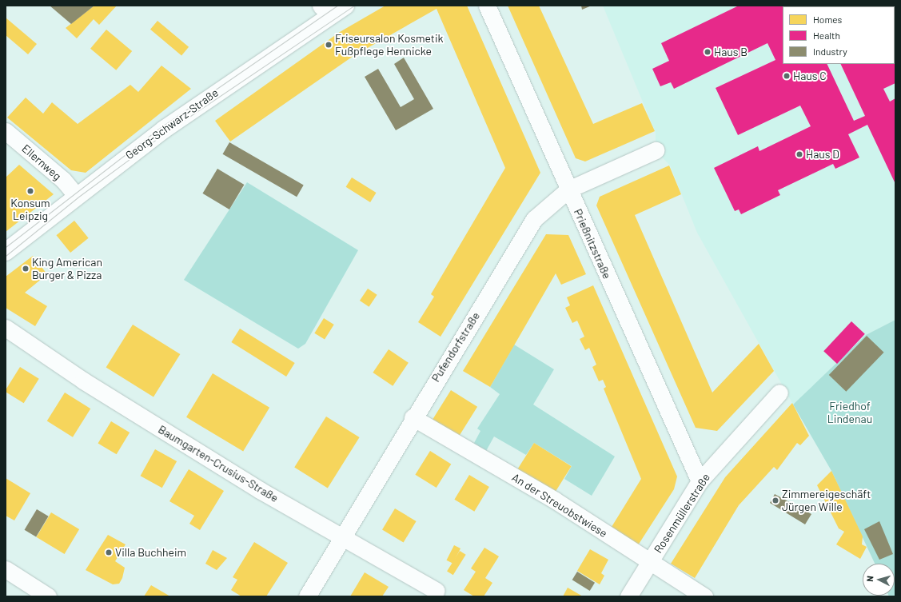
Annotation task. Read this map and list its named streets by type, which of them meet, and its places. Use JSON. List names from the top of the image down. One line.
{"streets":{"street":["Georg-Schwarz-Straße","Ellernweg","Prießnitzstraße","Pufendorfstraße","Baumgarten-Crusius-Straße","An der Streuobstwiese","Rosenmüllerstraße"]},"crossings":[["Georg-Schwarz-Straße","Ellernweg"],["Prießnitzstraße","Pufendorfstraße"],["Prießnitzstraße","Rosenmüllerstraße"],["Pufendorfstraße","Baumgarten-Crusius-Straße"],["Pufendorfstraße","An der Streuobstwiese"],["An der Streuobstwiese","Rosenmüllerstraße"]],"parks":["Friedhof Lindenau"],"places":["Friseursalon Kosmetik Fußpflege Hennicke","Haus B","Haus C","Haus D","Konsum Leipzig","King American Burger & Pizza","Zimmereigeschäft Jürgen Wille","Villa Buchheim"],"legend":["Homes","Health","Industry"],"north":"left"}
